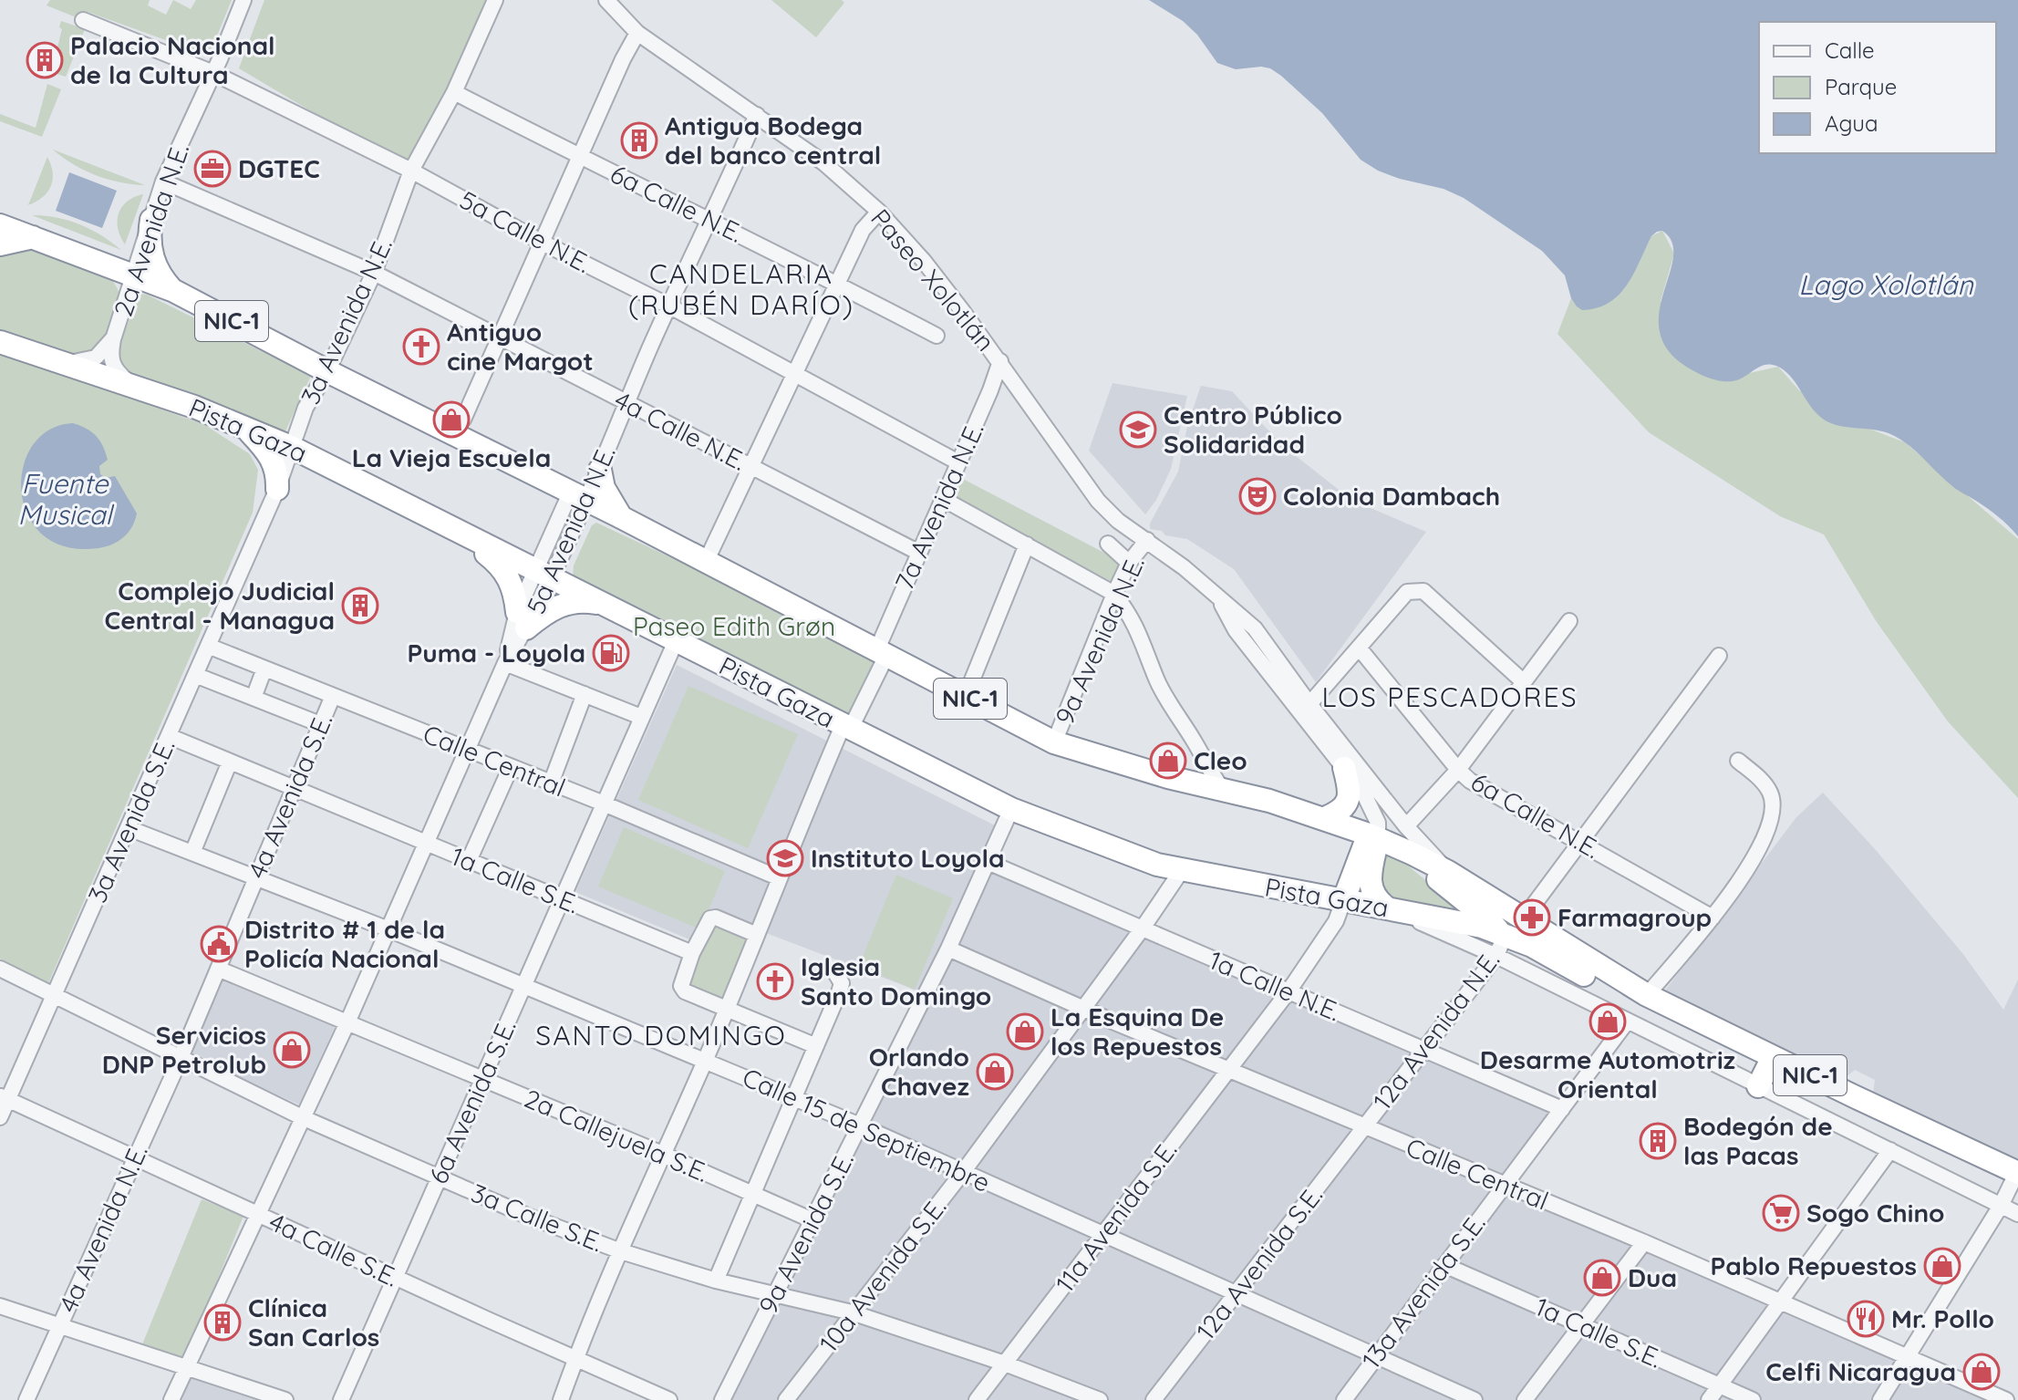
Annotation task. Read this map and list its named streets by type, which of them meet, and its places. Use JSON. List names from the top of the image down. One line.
{"streets":{"highway":["NIC-1","Pista Gaza"],"street":["6a Calle N.E.","2a Avenida N.E.","5a Calle N.E.","Paseo Xolotlán","3a Avenida N.E.","4a Calle N.E.","7a Avenida N.E.","5a Avenida N.E.","9a Avenida N.E.","Calle Central","4a Avenida S.E.","3a Avenida S.E.","1a Calle S.E.","1a Calle N.E.","12a Avenida N.E.","6a Avenida S.E.","Calle 15 de Septiembre","2a Callejuela S.E.","11a Avenida S.E.","3a Calle S.E.","4a Avenida N.E.","9a Avenida S.E.","4a Calle S.E.","12a Avenida S.E.","10a Avenida S.E.","13a Avenida S.E."]},"crossings":[["6a Calle N.E.","3a Avenida N.E."],["6a Calle N.E.","5a Avenida N.E."],["2a Avenida N.E.","5a Calle N.E."],["2a Avenida N.E.","NIC-1"],["2a Avenida N.E.","Pista Gaza"],["2a Avenida N.E.","4a Calle N.E."],["5a Calle N.E.","3a Avenida N.E."],["5a Calle N.E.","7a Avenida N.E."],["5a Calle N.E.","5a Avenida N.E."],["Paseo Xolotlán","NIC-1"],["Paseo Xolotlán","7a Avenida N.E."],["Paseo Xolotlán","5a Avenida N.E."],["Paseo Xolotlán","9a Avenida N.E."],["NIC-1","3a Avenida N.E."],["NIC-1","Pista Gaza"],["NIC-1","7a Avenida N.E."],["NIC-1","5a Avenida N.E."],["NIC-1","9a Avenida N.E."],["NIC-1","12a Avenida N.E."],["3a Avenida N.E.","Pista Gaza"],["3a Avenida N.E.","4a Calle N.E."],["3a Avenida N.E.","Calle Central"],["3a Avenida N.E.","3a Avenida S.E."],["Pista Gaza","7a Avenida N.E."],["Pista Gaza","5a Avenida N.E."],["Pista Gaza","12a Avenida N.E."],["Pista Gaza","6a Avenida S.E."],["Pista Gaza","11a Avenida S.E."],["Pista Gaza","10a Avenida S.E."],["4a Calle N.E.","7a Avenida N.E."],["4a Calle N.E.","5a Avenida N.E."],["7a Avenida N.E.","Calle Central"],["7a Avenida N.E.","Calle 15 de Septiembre"],["7a Avenida N.E.","2a Callejuela S.E."],["7a Avenida N.E.","3a Calle S.E."],["7a Avenida N.E.","4a Calle S.E."],["5a Avenida N.E.","Calle Central"],["5a Avenida N.E.","1a Calle S.E."],["5a Avenida N.E.","Calle 15 de Septiembre"],["5a Avenida N.E.","2a Callejuela S.E."],["5a Avenida N.E.","3a Calle S.E."],["Calle Central","4a Avenida S.E."],["Calle Central","3a Avenida S.E."],["Calle Central","12a Avenida N.E."],["Calle Central","6a Avenida S.E."],["Calle Central","11a Avenida S.E."],["Calle Central","9a Avenida S.E."],["Calle Central","12a Avenida S.E."],["Calle Central","10a Avenida S.E."],["Calle Central","13a Avenida S.E."],["4a Avenida S.E.","1a Calle S.E."],["4a Avenida S.E.","Calle 15 de Septiembre"],["4a Avenida S.E.","2a Callejuela S.E."],["4a Avenida S.E.","3a Calle S.E."],["4a Avenida S.E.","4a Avenida N.E."],["3a Avenida S.E.","1a Calle S.E."],["3a Avenida S.E.","Calle 15 de Septiembre"],["3a Avenida S.E.","3a Calle S.E."],["1a Calle S.E.","6a Avenida S.E."],["1a Calle S.E.","13a Avenida S.E."],["1a Calle N.E.","12a Avenida N.E."],["1a Calle N.E.","11a Avenida S.E."],["1a Calle N.E.","10a Avenida S.E."],["1a Calle N.E.","13a Avenida S.E."],["12a Avenida N.E.","12a Avenida S.E."],["6a Avenida S.E.","Calle 15 de Septiembre"],["6a Avenida S.E.","2a Callejuela S.E."],["6a Avenida S.E.","3a Calle S.E."],["6a Avenida S.E.","4a Calle S.E."],["Calle 15 de Septiembre","11a Avenida S.E."],["Calle 15 de Septiembre","9a Avenida S.E."],["Calle 15 de Septiembre","12a Avenida S.E."],["Calle 15 de Septiembre","10a Avenida S.E."],["Calle 15 de Septiembre","13a Avenida S.E."],["2a Callejuela S.E.","9a Avenida S.E."],["11a Avenida S.E.","3a Calle S.E."],["3a Calle S.E.","4a Avenida N.E."],["3a Calle S.E.","9a Avenida S.E."],["3a Calle S.E.","10a Avenida S.E."],["4a Avenida N.E.","4a Calle S.E."]],"districts":["CANDELARIA (RUBÉN DARÍO)","LOS PESCADORES","SANTO DOMINGO"],"water":["Lago Xolotlán","Fuente Musical"],"parks":["Paseo Edith Grøn"],"places":{"building":["Palacio Nacional de la Cultura","Antigua Bodega del banco central","Complejo Judicial Central - Managua","Bodegón de las Pacas","Clínica San Carlos"],"office":["DGTEC"],"church":["Antiguo cine Margot","Iglesia Santo Domingo"],"shop":["La Vieja Escuela","Cleo","Desarme Automotriz Oriental","La Esquina De los Repuestos","Servicios DNP Petrolub","Orlando Chavez","Pablo Repuestos","Dua","Celfi Nicaragua"],"school or university":["Centro Público Solidaridad","Instituto Loyola"],"theatre":["Colonia Dambach"],"fuel station":["Puma - Loyola"],"pharmacy":["Farmagroup"],"public building":["Distrito # 1 de la Policía Nacional"],"supermarket":["Sogo Chino"],"restaurant":["Mr. Pollo"]},"legend":["Calle","Parque","Agua"]}
